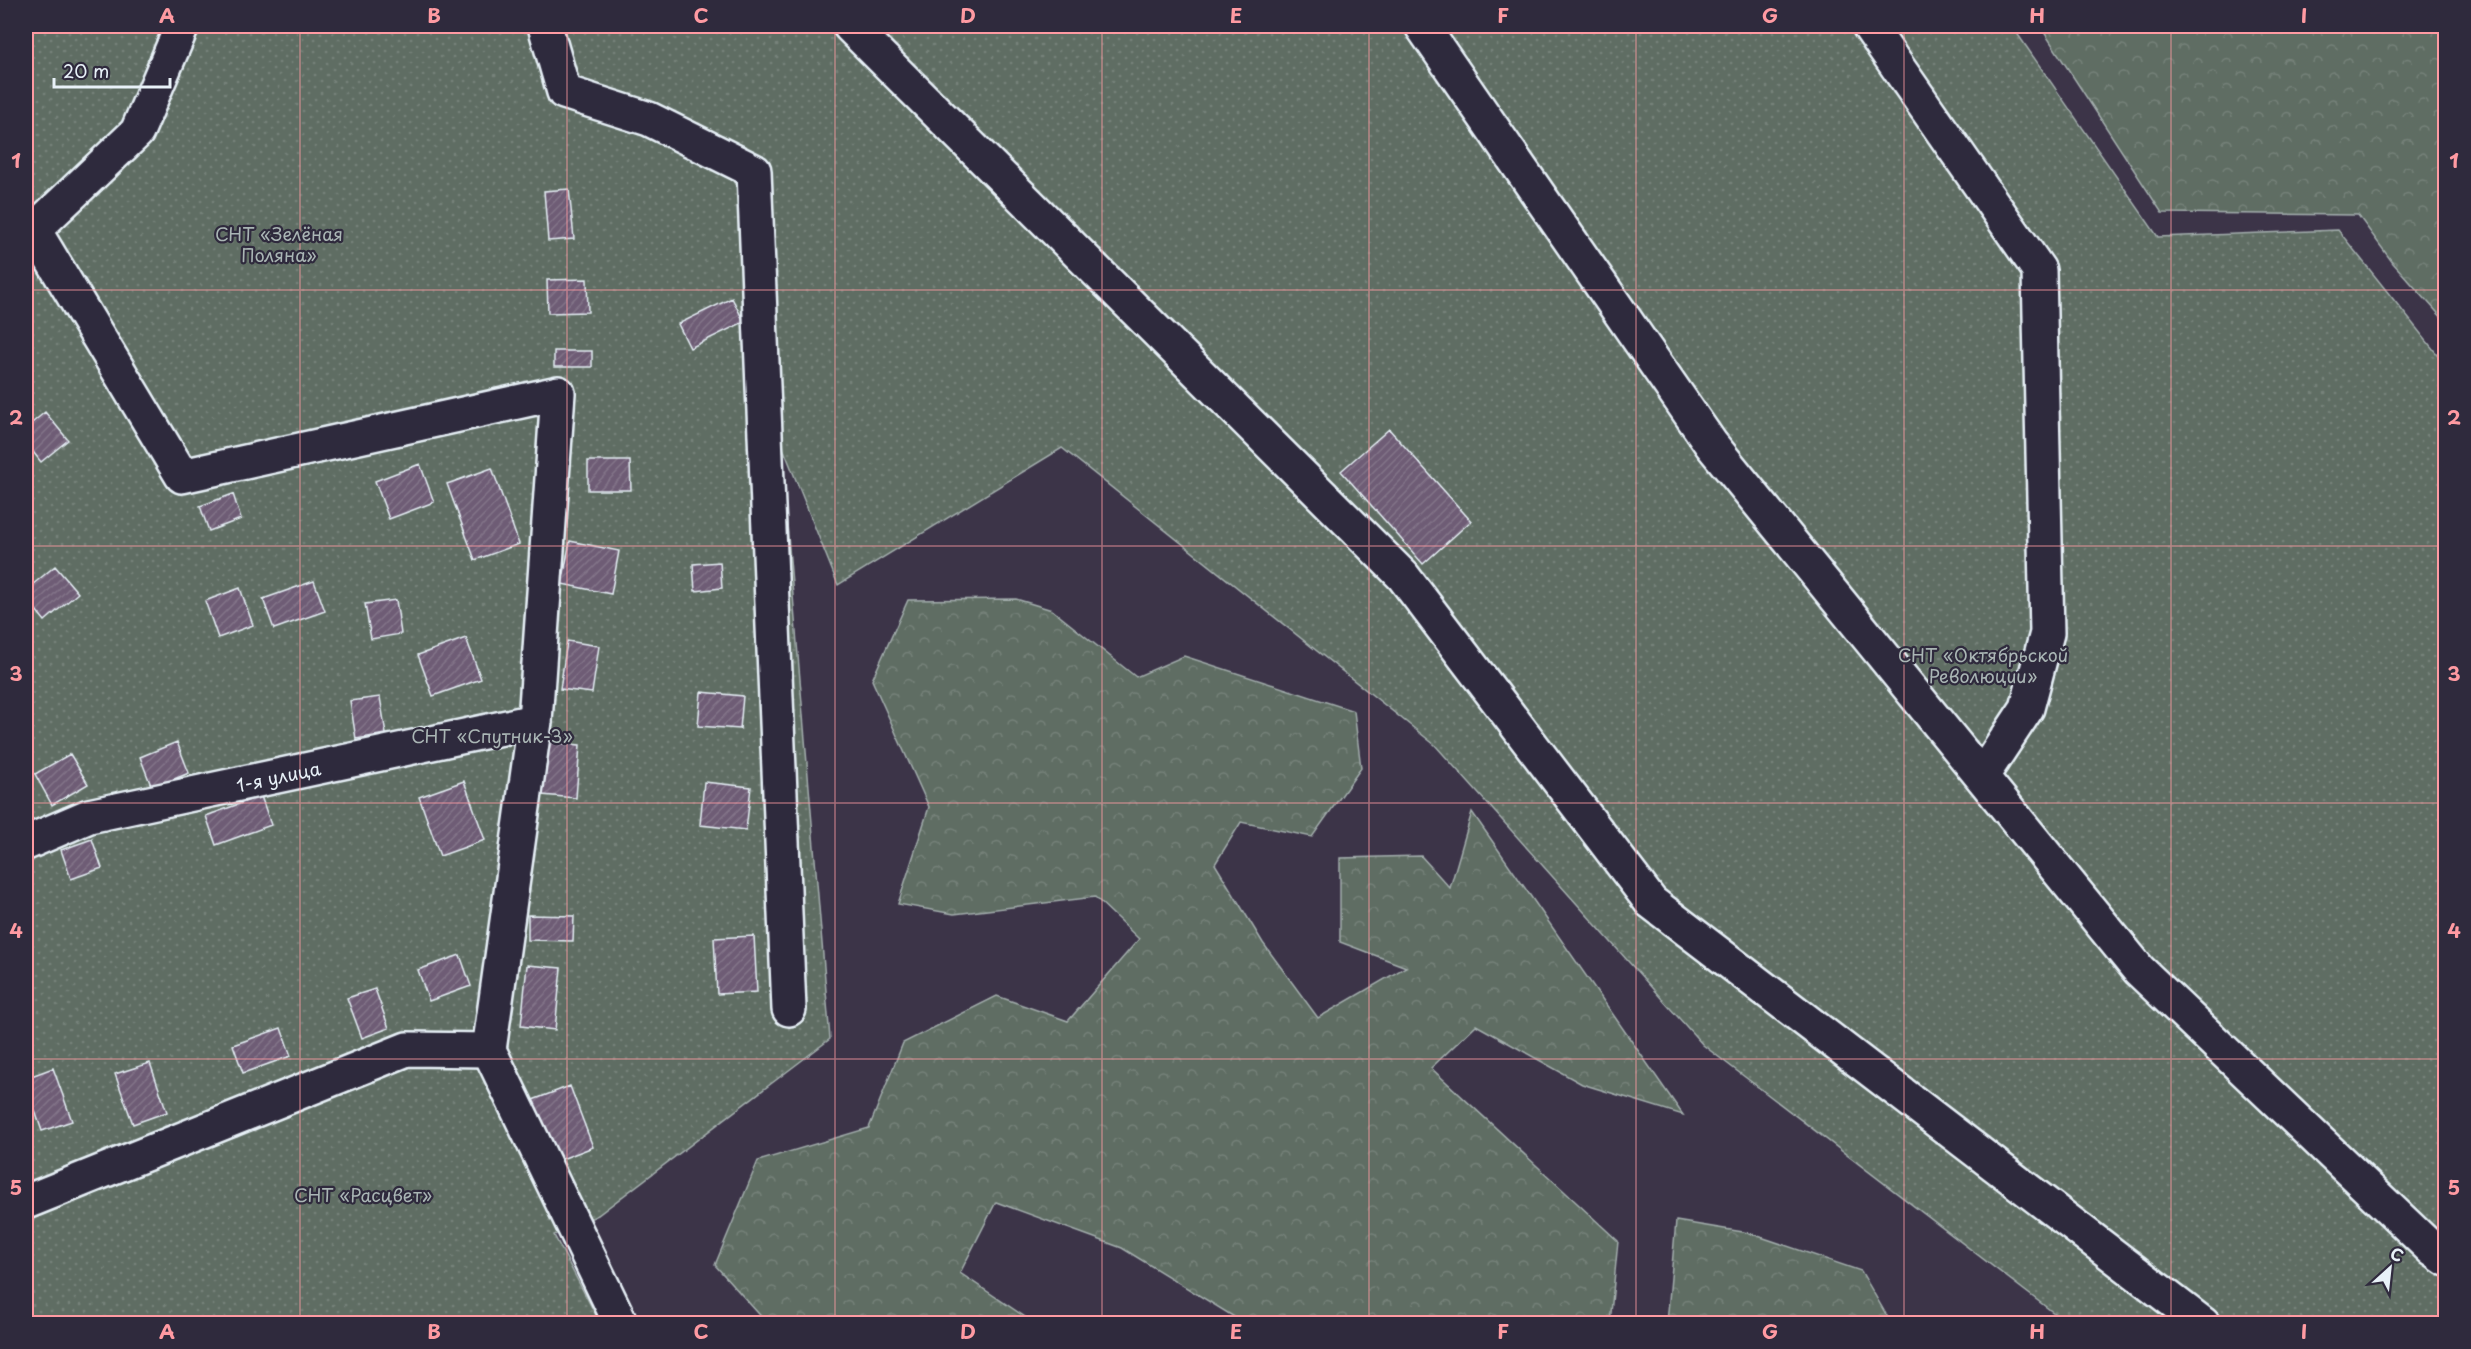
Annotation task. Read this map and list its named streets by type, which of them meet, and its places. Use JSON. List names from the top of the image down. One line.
{"streets":{"street":["1-я улица"]},"parks":["СНТ «Зелёная Поляна»","СНТ «Октябрьской Революции»","СНТ «Спутник-3»","СНТ «Расцвет»"],"scale_bar":"20 m","north":"top right","grid":{"columns":["A","B","C","D","E","F","G","H","I"],"rows":["1","2","3","4","5"]}}
